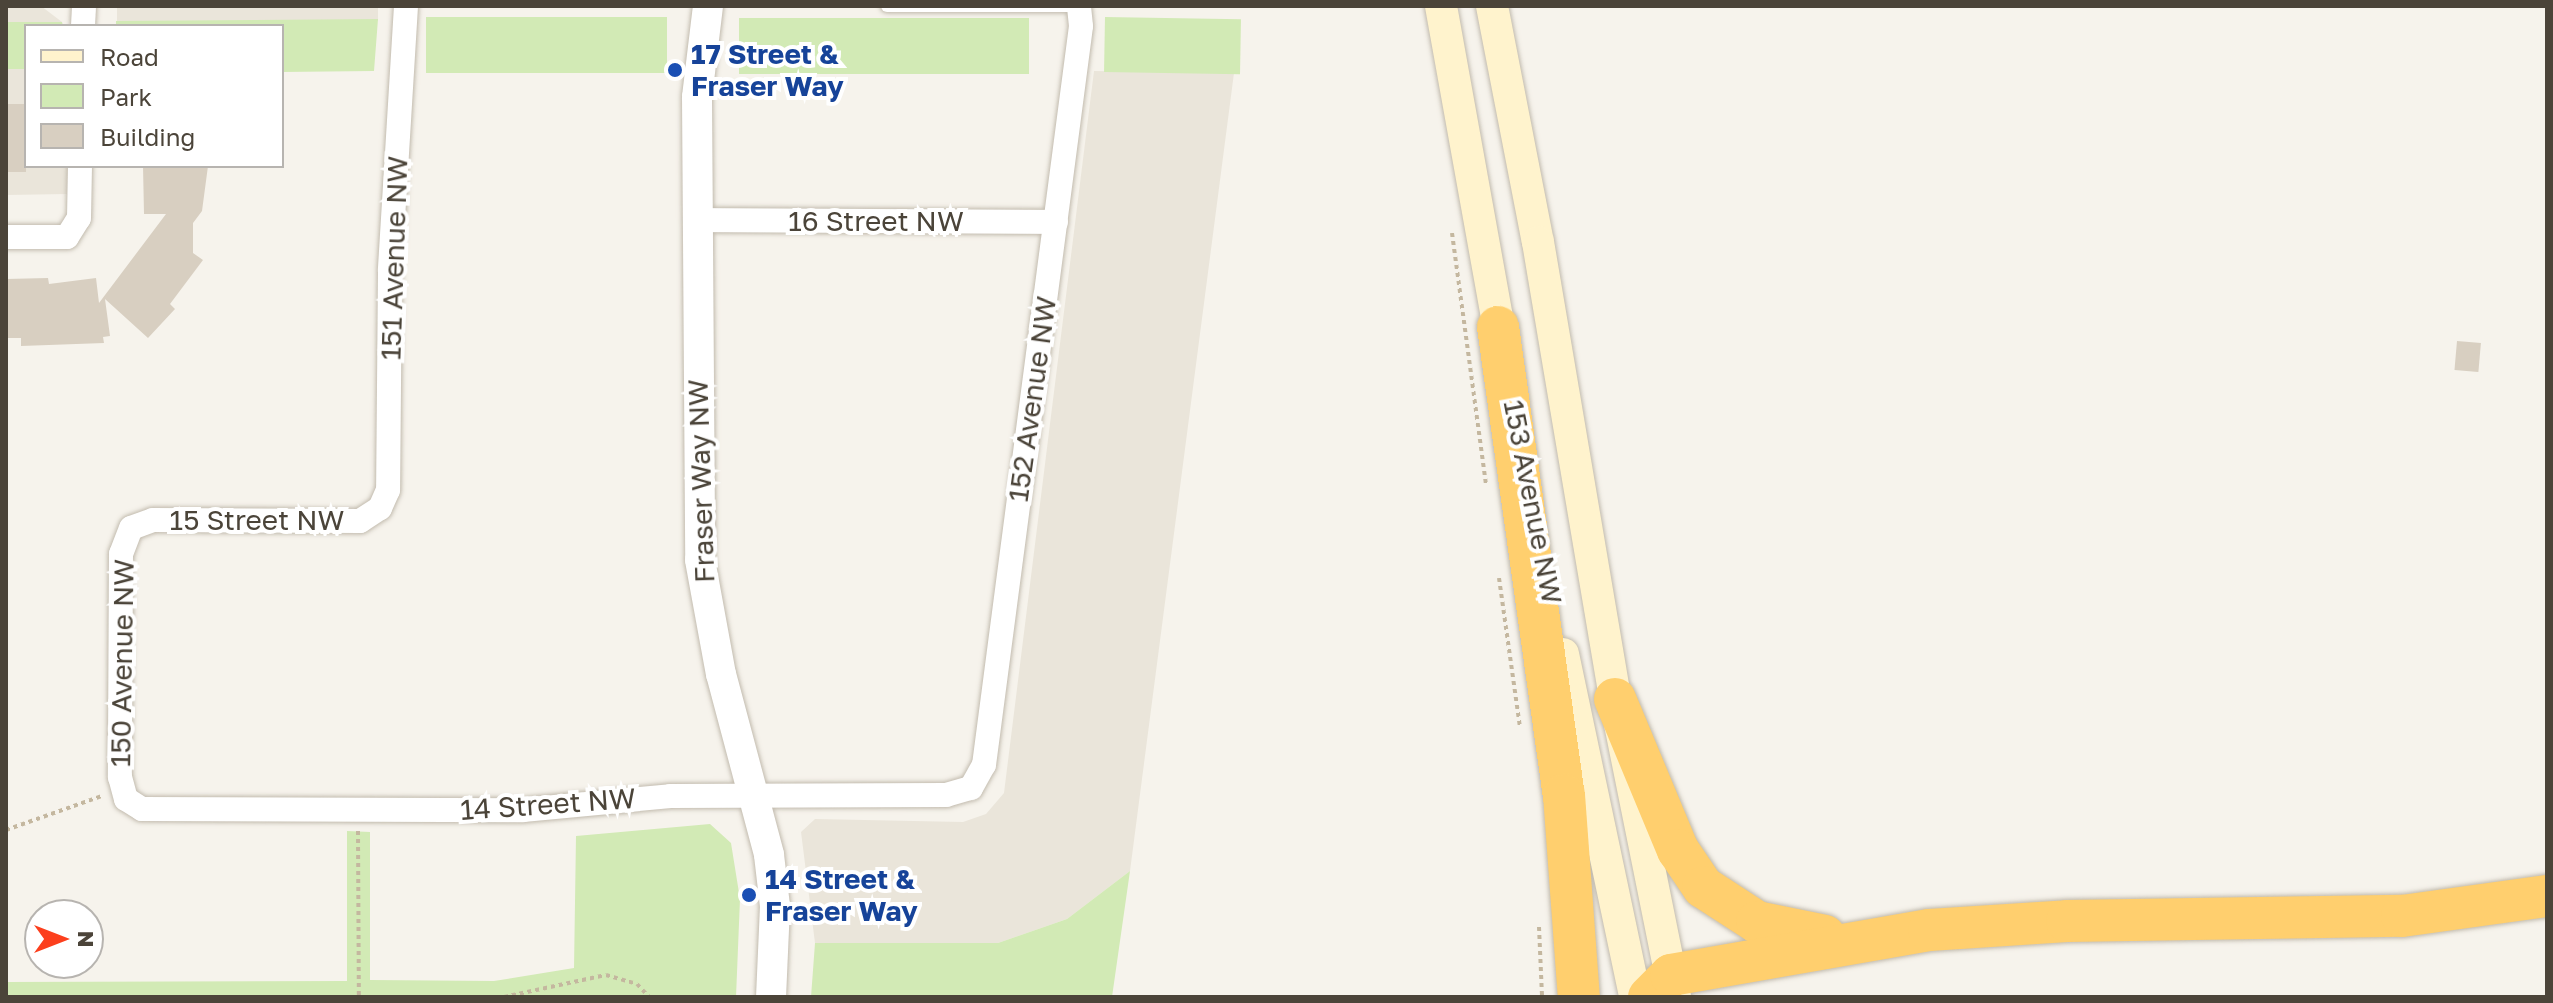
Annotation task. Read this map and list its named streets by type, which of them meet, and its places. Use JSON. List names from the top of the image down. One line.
{"streets":{"main road":["153 Avenue NW"],"street":["16 Street NW","151 Avenue NW","152 Avenue NW","Fraser Way NW","15 Street NW","150 Avenue NW","14 Street NW"]},"crossings":[["16 Street NW","152 Avenue NW"],["16 Street NW","Fraser Way NW"],["151 Avenue NW","15 Street NW"],["152 Avenue NW","14 Street NW"],["Fraser Way NW","14 Street NW"],["15 Street NW","150 Avenue NW"],["150 Avenue NW","14 Street NW"]],"places":["17 Street & Fraser Way","14 Street & Fraser Way"],"legend":["Road","Park","Building"],"north":"right"}
